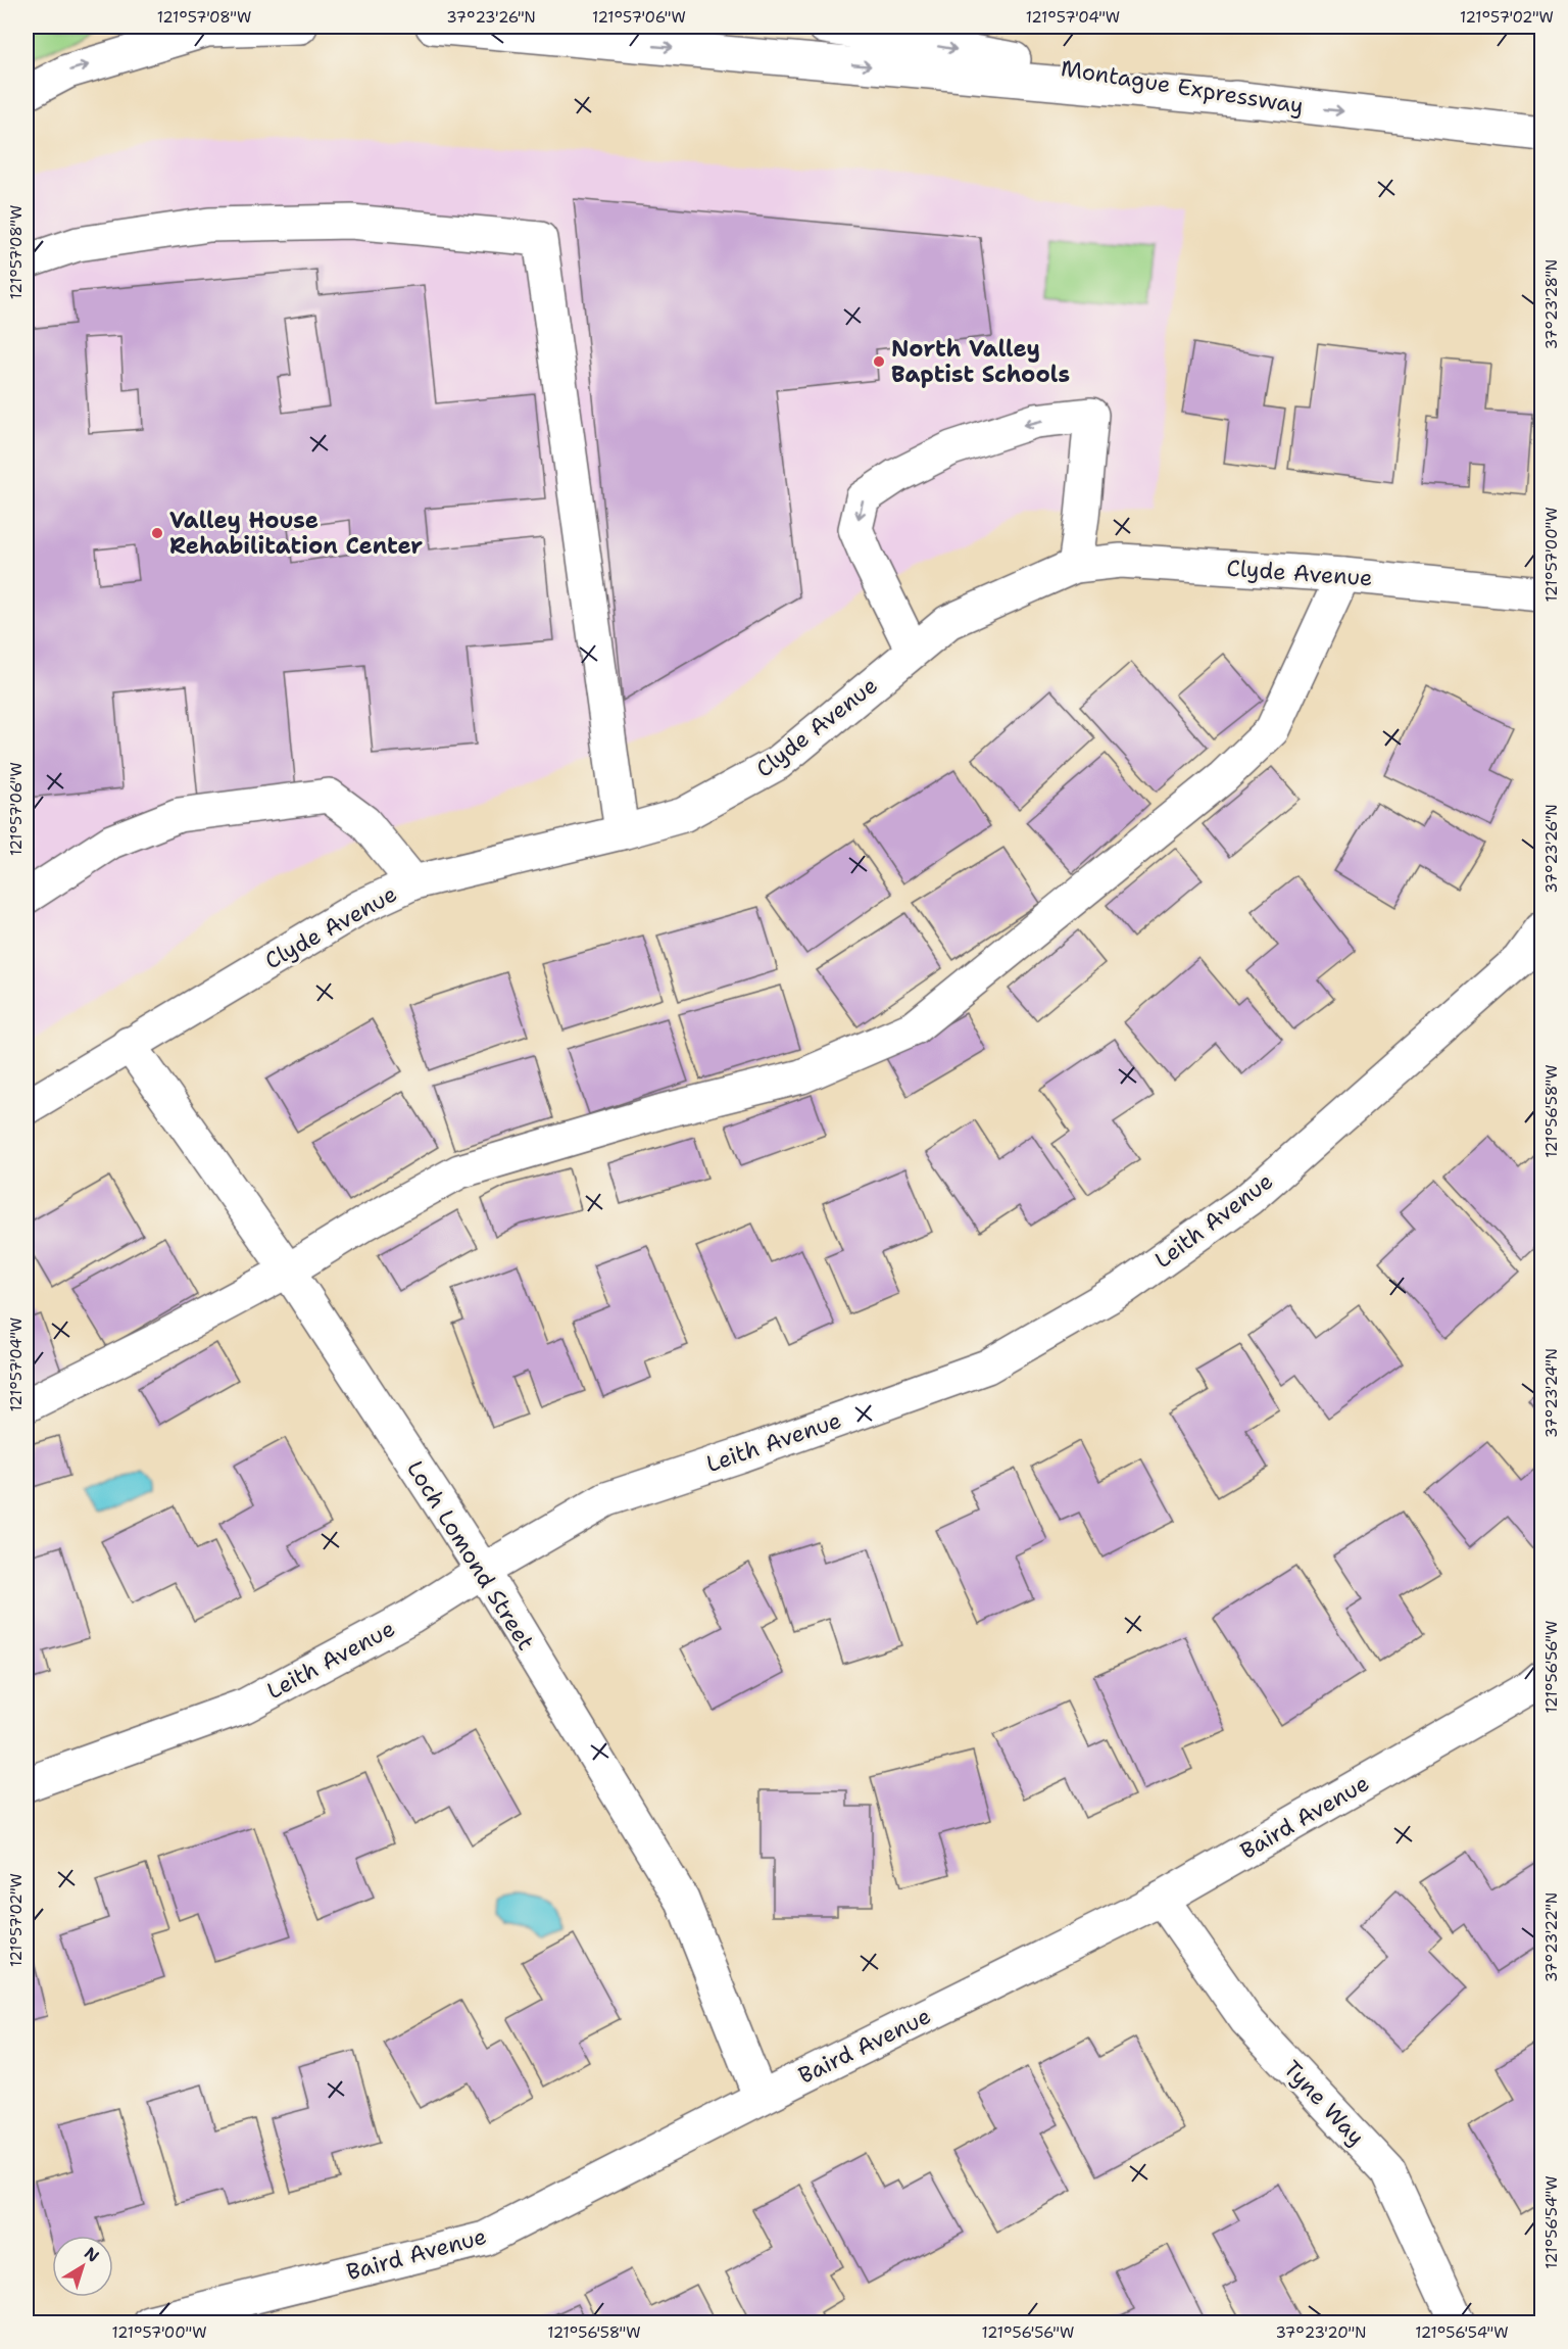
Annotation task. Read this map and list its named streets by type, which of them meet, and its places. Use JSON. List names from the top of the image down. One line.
{"streets":{"main road":["Montague Expressway","Clyde Avenue","Leith Avenue","Loch Lomond Street","Baird Avenue","Tyne Way"]},"crossings":[["Clyde Avenue","Loch Lomond Street"],["Leith Avenue","Loch Lomond Street"],["Loch Lomond Street","Baird Avenue"],["Baird Avenue","Tyne Way"]],"places":["North Valley Baptist Schools","Valley House Rehabilitation Center"],"north":"top right","coordinates":["121°57'08\"W","37°23'26\"N","121°57'06\"W","121°57'04\"W","121°57'02\"W","37°23'28\"N","121°57'00\"W","121°56'58\"W","37°23'24\"N","121°56'56\"W","37°23'22\"N","121°56'54\"W","37°23'20\"N"]}
